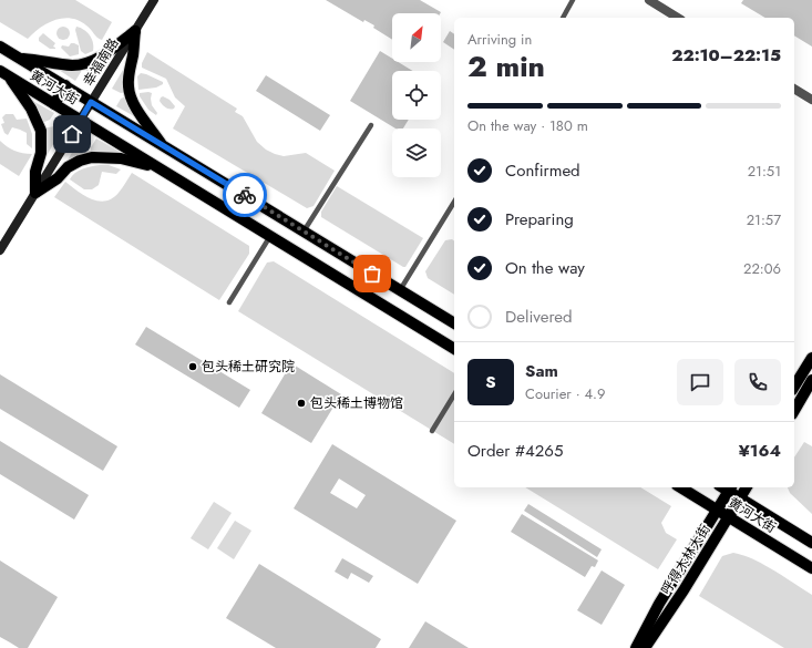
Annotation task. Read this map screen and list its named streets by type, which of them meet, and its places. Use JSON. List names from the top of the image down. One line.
{"streets":{"main road":["幸福南路","黄河大街","呼得木林大街"]},"crossings":[["幸福南路","黄河大街"],["黄河大街","呼得木林大街"]],"places":["包头稀土研究院","包头稀土博物馆"],"north":"top right","page":{"heading":["2 min","Arriving in","22:10–22:15"],"panel":["Sam","Courier · 4.9","Order #4265","¥164"],"bar":"On the way · 180 m","list":[["Confirmed","21:51"],["Preparing","21:57"],["On the way","22:06"],"Delivered"],"round":"S"}}
